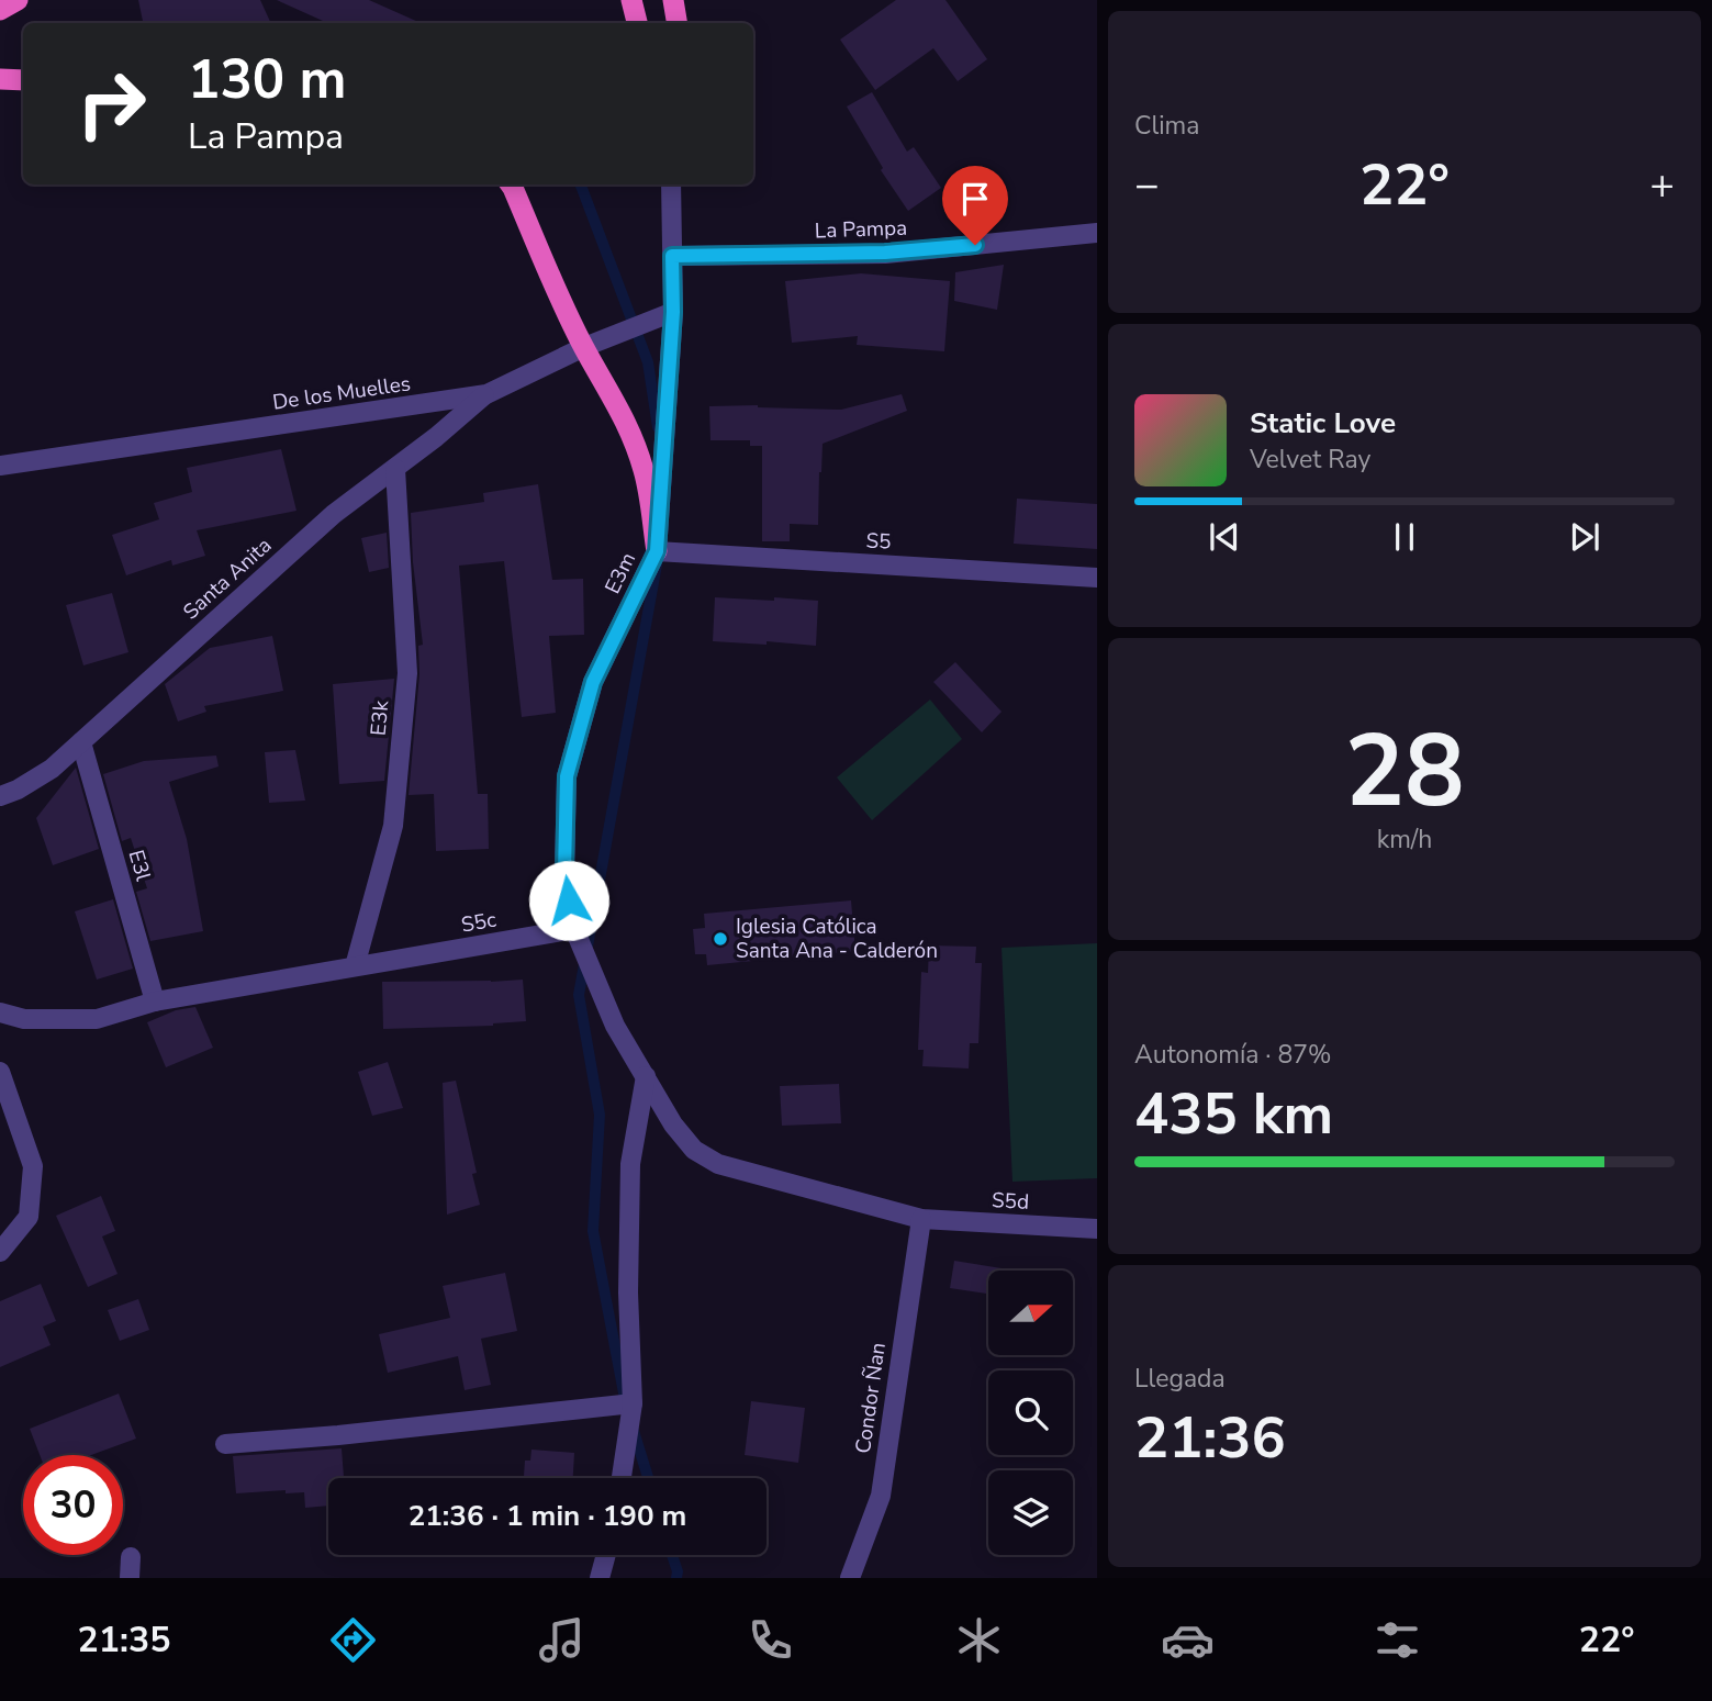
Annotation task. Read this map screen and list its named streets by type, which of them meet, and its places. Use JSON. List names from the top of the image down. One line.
{"streets":{"street":["La Pampa","De los Muelles","S5","E3m","Santa Anita","E3k","E3l","S5c","S5d","Condor Ñan"]},"crossings":[["La Pampa","E3m"],["De los Muelles","E3m"],["De los Muelles","Santa Anita"],["S5","E3m"],["E3m","S5c"],["Santa Anita","E3k"],["Santa Anita","E3l"],["E3k","S5c"],["E3l","S5c"],["S5d","Condor Ñan"]],"places":["Iglesia Católica Santa Ana - Calderón"],"north":"right","page":{"tile":["Clima",["28","km/h"],["Autonomía · 87%","435 km"],["Llegada","21:36"]],"turn":["130 m","La Pampa"],"heat":["−","22°","+"],"song":["Static Love","Velvet Ray"],"limit":"30","trip":"21:36 · 1 min · 190 m","tabs":["21:35","22°"]}}
